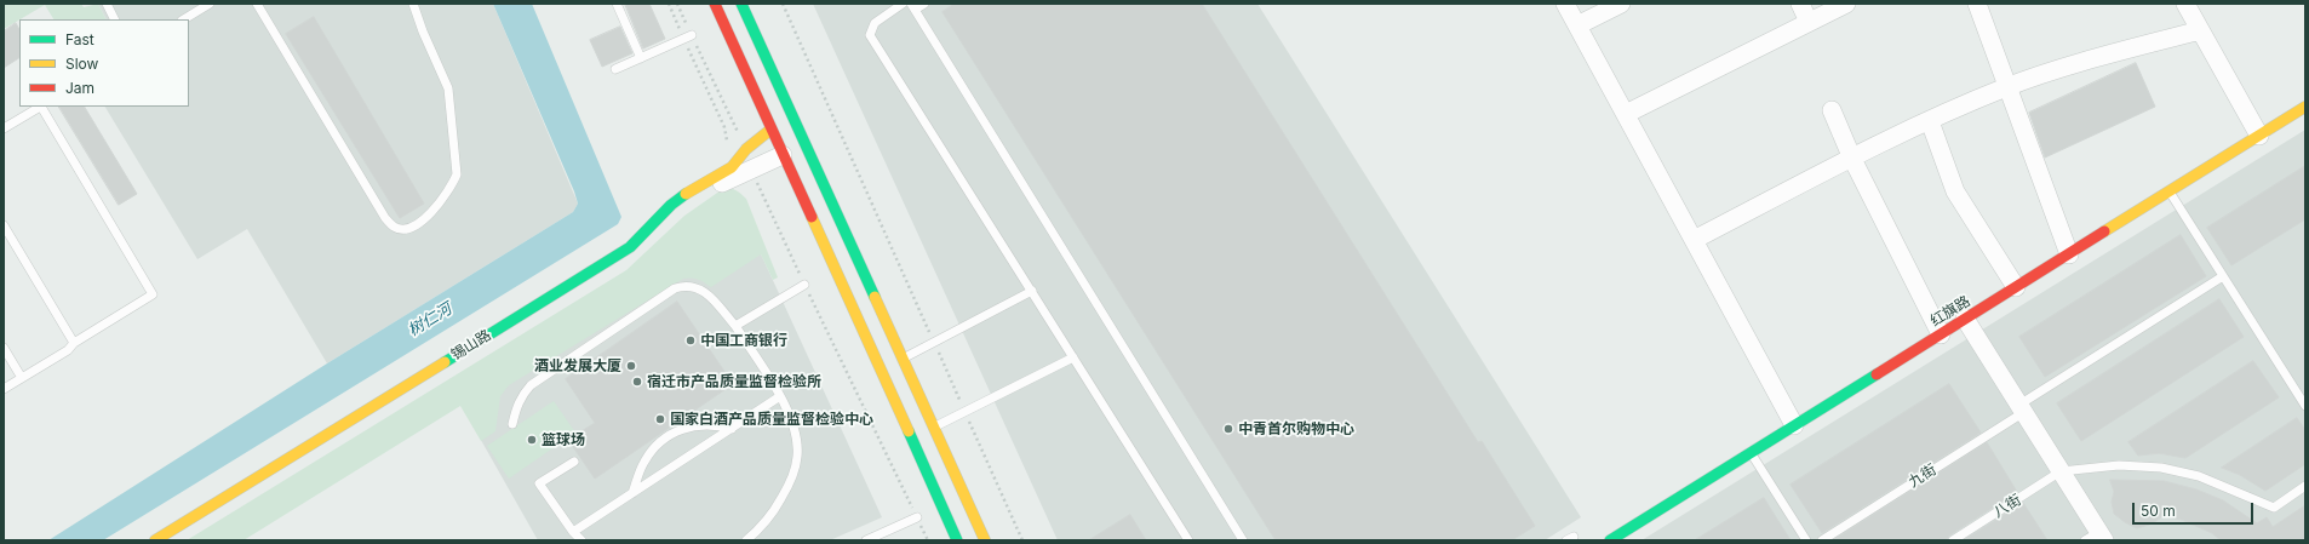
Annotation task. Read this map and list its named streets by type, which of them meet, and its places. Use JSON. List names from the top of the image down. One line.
{"streets":{"main road":["红旗路","锡山路"],"lane":["九街","八街"]},"water":["树仁河"],"places":["中国工商银行","酒业发展大厦","宿迁市产品质量监督检验所","国家白酒产品质量监督检验中心","中青首尔购物中心","篮球场"],"legend":["Fast","Slow","Jam"],"scale_bar":"50 m"}
